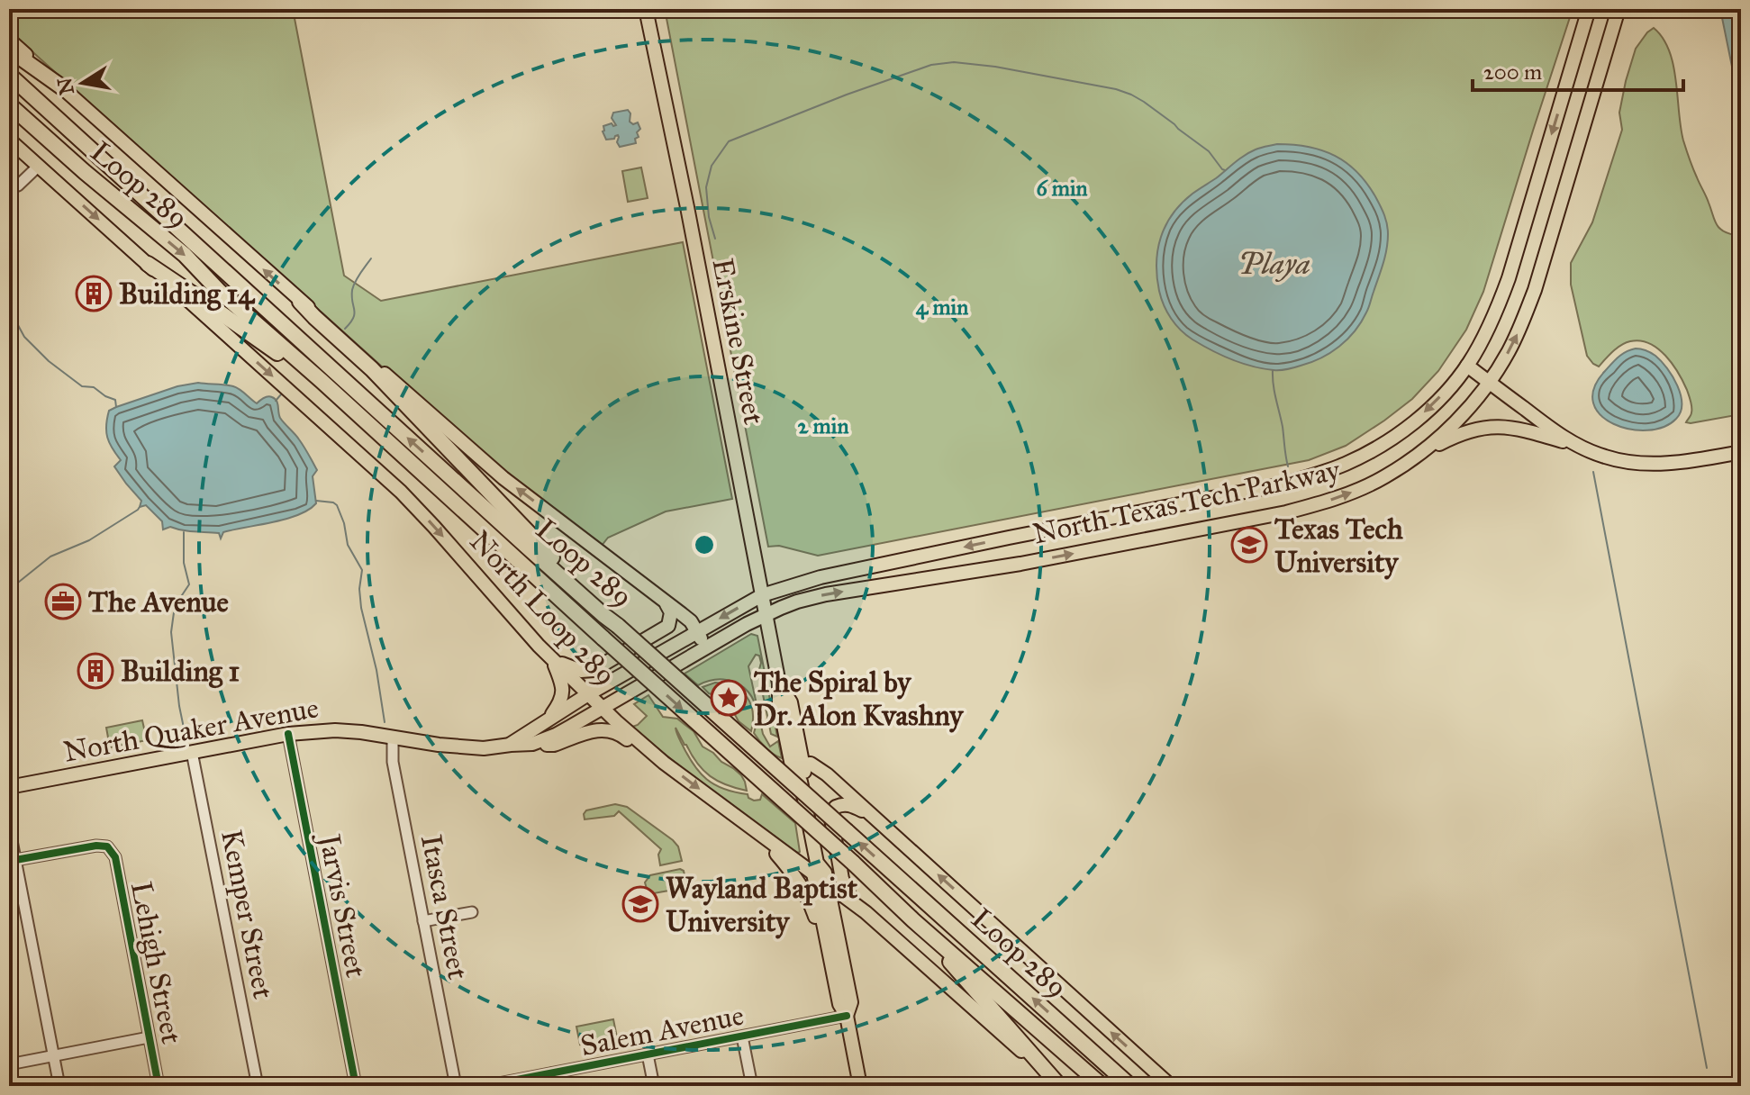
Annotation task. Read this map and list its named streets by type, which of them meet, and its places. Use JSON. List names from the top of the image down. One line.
{"streets":{"highway":["Loop 289"],"main road":["Erskine Street","North Texas Tech Parkway","North Loop 289","North Quaker Avenue"],"street":["Jarvis Street","Itasca Street","Kemper Street","Lehigh Street","Salem Avenue"]},"crossings":[["Erskine Street","North Texas Tech Parkway"],["Erskine Street","North Loop 289"],["Erskine Street","North Quaker Avenue"],["Erskine Street","Salem Avenue"],["North Texas Tech Parkway","North Quaker Avenue"],["North Loop 289","North Quaker Avenue"],["North Quaker Avenue","Jarvis Street"],["North Quaker Avenue","Itasca Street"],["North Quaker Avenue","Kemper Street"]],"water":["Playa"],"places":{"building":["Building 14","Building 1"],"school or university":["Texas Tech University","Wayland Baptist University"],"office":["The Avenue"],"place":["The Spiral by Dr. Alon Kvashny"]},"scale_bar":"200 m","north":"left","rings":["6 min","4 min","2 min"]}
